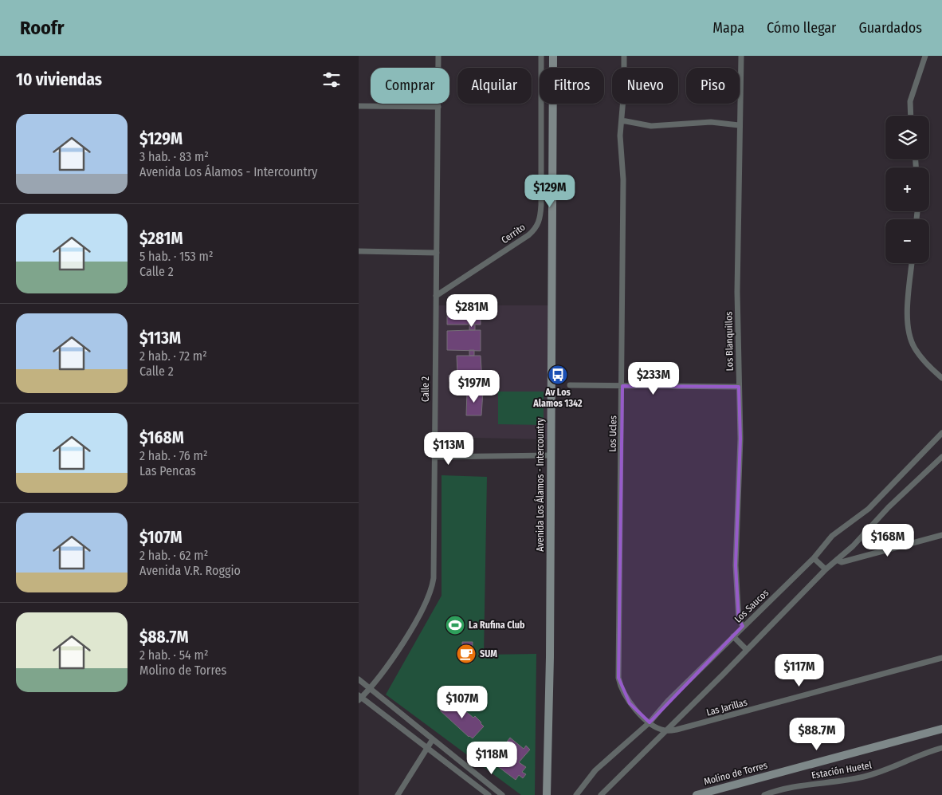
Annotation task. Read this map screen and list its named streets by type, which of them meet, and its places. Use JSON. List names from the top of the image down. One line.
{"streets":{"main road":["Avenida Los Álamos - Intercountry","Molino de Torres"],"street":["Cerrito","Los Blanquillos","Calle 2","Los Ucles","Los Saucos","Las Jarillas","Estación Huetel"]},"crossings":[["Cerrito","Calle 2"],["Los Blanquillos","Los Saucos"],["Los Ucles","Los Saucos"],["Los Ucles","Las Jarillas"]],"places":{"bus stop":["Av Los Alamos 1342"],"sports":["La Rufina Club"],"cafe":["SUM"]},"page":{"header":"Roofr","nav":["Mapa","Cómo llegar","Guardados"],"heading":"10 viviendas","chip":["Comprar","Alquilar","Filtros","Nuevo","Piso"],"list":[{"name":"$129M","note":"3 hab. · 83 m² · Avenida Los Álamos - Intercountry"},{"name":"$281M","note":"5 hab. · 153 m² · Calle 2"},{"name":"$113M","note":"2 hab. · 72 m² · Calle 2"},{"name":"$168M","note":"2 hab. · 76 m² · Las Pencas"},{"name":"$107M","note":"2 hab. · 62 m² · Avenida V.R. Roggio"},{"name":"$88.7M","note":"2 hab. · 54 m² · Molino de Torres"}],"map_buttons":["+","−"],"price":["$129M","$281M","$233M","$197M","$113M","$168M","$117M","$107M","$88.7M","$118M"]}}
